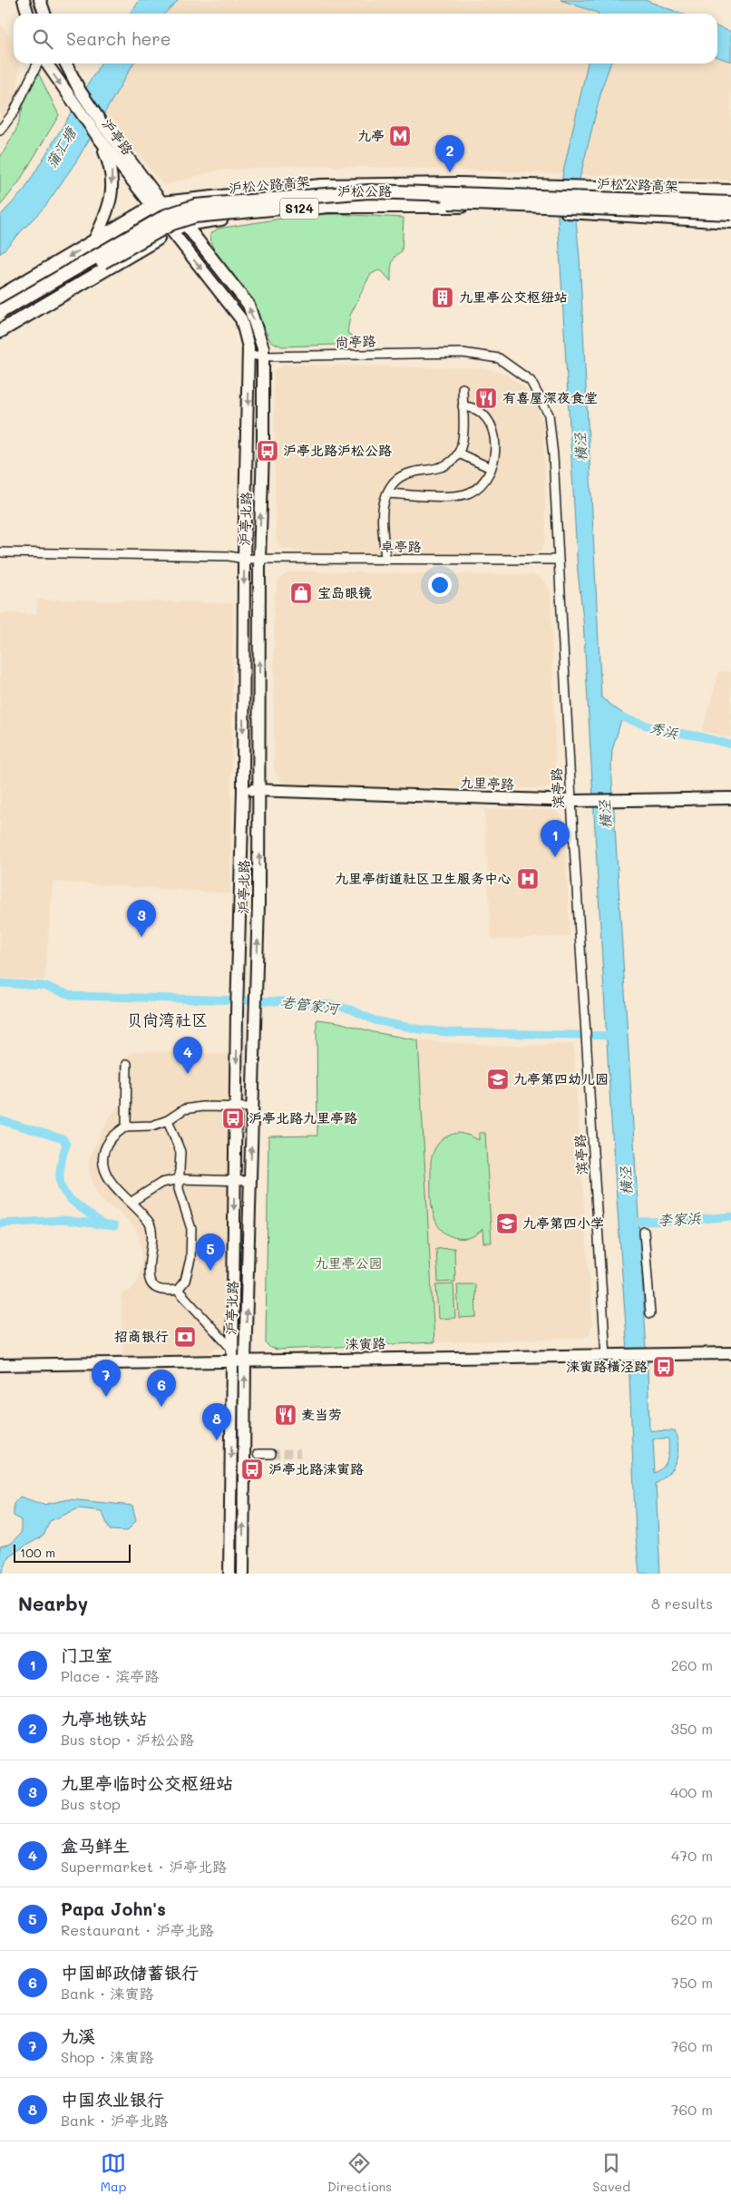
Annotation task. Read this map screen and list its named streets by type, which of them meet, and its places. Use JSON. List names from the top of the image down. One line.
{"streets":{"main road":["沪松公路高架","沪松公路","S124"],"street":["沪亭路","尚亭路","沪亭北路","卓亭路","九里亭路","滨亭路","涞寅路"]},"crossings":[["沪亭路","沪松公路"],["沪亭路","沪亭北路"],["沪松公路","沪亭北路"],["尚亭路","沪亭北路"],["尚亭路","滨亭路"],["沪亭北路","卓亭路"],["沪亭北路","九里亭路"],["沪亭北路","涞寅路"],["卓亭路","滨亭路"],["九里亭路","滨亭路"],["滨亭路","涞寅路"]],"districts":["贝尚湾社区"],"water":["蒲汇塘","横泾","秀浜","老管家河","李家浜"],"parks":["九里亭公园"],"places":{"metro station":["九亭"],"building":["九里亭公交枢纽站"],"restaurant":["有喜屋深夜食堂","麦当劳"],"bus stop":["沪亭北路沪松公路","沪亭北路九里亭路","涞寅路横泾路","沪亭北路涞寅路"],"shop":["宝岛眼镜"],"hospital":["九里亭街道社区卫生服务中心"],"school or university":["九亭第四幼儿园","九亭第四小学"],"bank":["招商银行"]},"scale_bar":"100 m","page":{"search":"Search here","pins":["2","1","3","4","5","7","6","8"],"scale":"100 m","heading":["Nearby","8 results"],"list":[{"mark":"1","name":"门卫室","note":"Place · 滨亭路","value":"260 m"},{"mark":"2","name":"九亭地铁站","note":"Bus stop · 沪松公路","value":"350 m"},{"mark":"3","name":"九里亭临时公交枢纽站","note":"Bus stop","value":"400 m"},{"mark":"4","name":"盒马鲜生","note":"Supermarket · 沪亭北路","value":"470 m"},{"mark":"5","name":"Papa John's","note":"Restaurant · 沪亭北路","value":"620 m"},{"mark":"6","name":"中国邮政储蓄银行","note":"Bank · 涞寅路","value":"750 m"},{"mark":"7","name":"九溪","note":"Shop · 涞寅路","value":"760 m"},{"mark":"8","name":"中国农业银行","note":"Bank · 沪亭北路","value":"760 m"}],"nav":["Map","Directions","Saved"]}}
